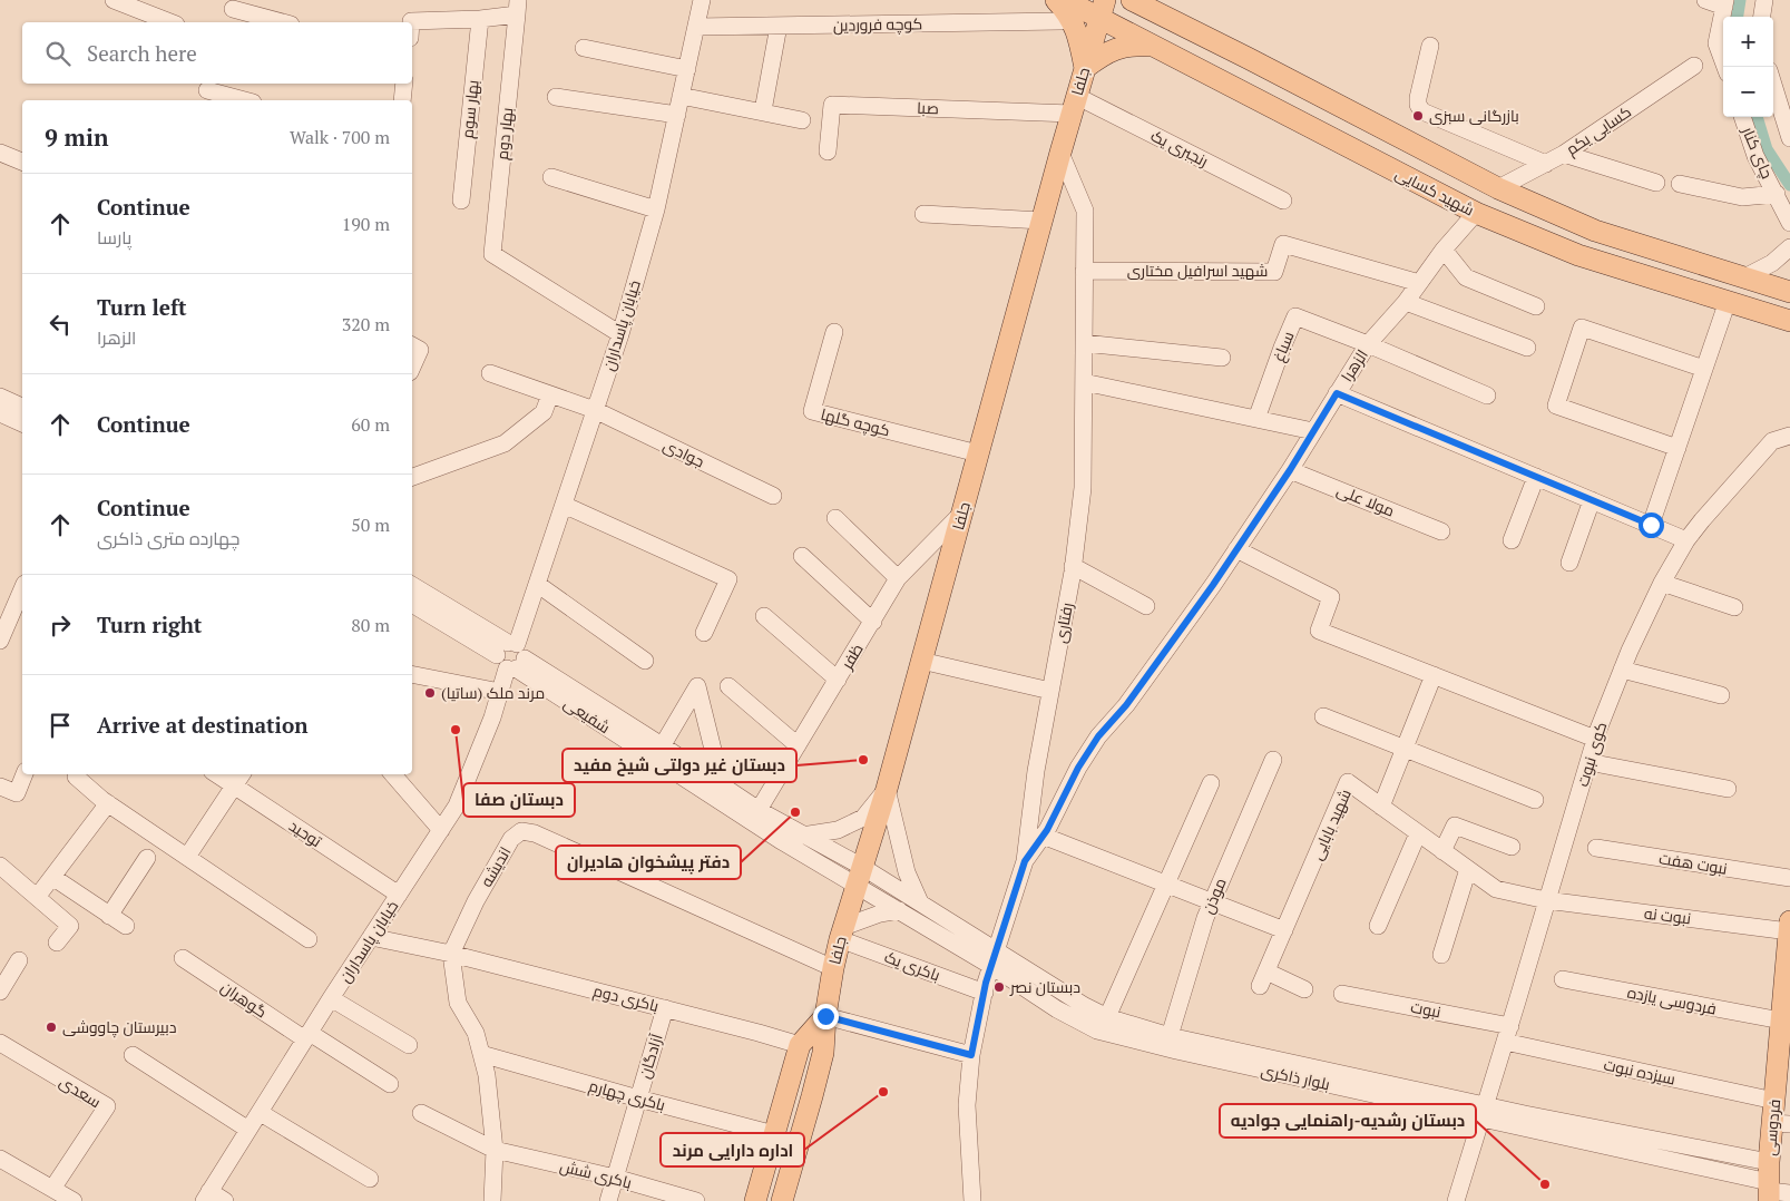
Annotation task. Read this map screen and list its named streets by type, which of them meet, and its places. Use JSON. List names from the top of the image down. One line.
{"streets":{"main road":["جلفا","شهید کسایی","فردوسی"],"street":["کوچه فروردین","صبا","بهار سوم","کسایی یکم","بهار دوم","رنجبری یک","چای کنار","شهید اسرافیل مختاری","خیابان پاسداران","سباغ","الزهرا","کوچه گلها","جوادی","مولا علی","رفتاری","ظفر","شفیعی","کوی نبوت","شهید بابایی","توحید","نبوت هفت","اندیشه","موذن","نبوت نه","باکری یک","باکری دوم","گوهران","فردوسی یازده","نبوت","آزادگان","سیزده نبوت","بلوار ذاکری","سعدی","باکری چهارم","باکری شش"]},"crossings":[["کوچه فروردین","خیابان پاسداران"],["جلفا","صبا"],["جلفا","رنجبری یک"],["جلفا","شهید کسایی"],["جلفا","کوچه گلها"],["جلفا","رفتاری"],["جلفا","ظفر"],["جلفا","شفیعی"],["جلفا","اندیشه"],["جلفا","باکری یک"],["جلفا","بلوار ذاکری"],["صبا","رنجبری یک"],["کسایی یکم","شهید کسایی"],["بهار دوم","خیابان پاسداران"],["شهید کسایی","الزهرا"],["شهید اسرافیل مختاری","الزهرا"],["شهید اسرافیل مختاری","رفتاری"],["خیابان پاسداران","جوادی"],["خیابان پاسداران","شفیعی"],["خیابان پاسداران","توحید"],["خیابان پاسداران","باکری دوم"],["خیابان پاسداران","گوهران"],["سباغ","الزهرا"],["الزهرا","مولا علی"],["الزهرا","رفتاری"],["ظفر","شفیعی"],["شفیعی","بلوار ذاکری"],["کوی نبوت","شهید بابایی"],["کوی نبوت","نبوت نه"],["کوی نبوت","نبوت"],["کوی نبوت","سیزده نبوت"],["کوی نبوت","بلوار ذاکری"],["شهید بابایی","نبوت نه"],["اندیشه","باکری دوم"],["اندیشه","باکری چهارم"],["اندیشه","باکری شش"],["موذن","بلوار ذاکری"],["نبوت نه","فردوسی"],["باکری دوم","آزادگان"],["فردوسی یازده","فردوسی"],["نبوت","سیزده نبوت"],["آزادگان","باکری چهارم"],["آزادگان","باکری شش"],["سیزده نبوت","فردوسی"],["بلوار ذاکری","فردوسی"]],"places":["بازرگانی سبزی","مرند ملک (ساتیا)","دبستان صفا","دبستان غیر دولتی شیخ مفید","دفتر پیشخوان هادیران","دبستان نصر","دبیرستان چاووشی","اداره دارایی مرند","دبستان رشدیه-راهنمایی جوادیه"],"page":{"map_buttons":["+","−"],"search":"Search here","heading":["9 min","Walk · 700 m"],"list":[["Continue","پارسا","190 m"],["Turn left","الزهرا","320 m"],["Continue","60 m"],["Continue","چهارده متری ذاکری","50 m"],["Turn right","80 m"],"Arrive at destination"]}}
